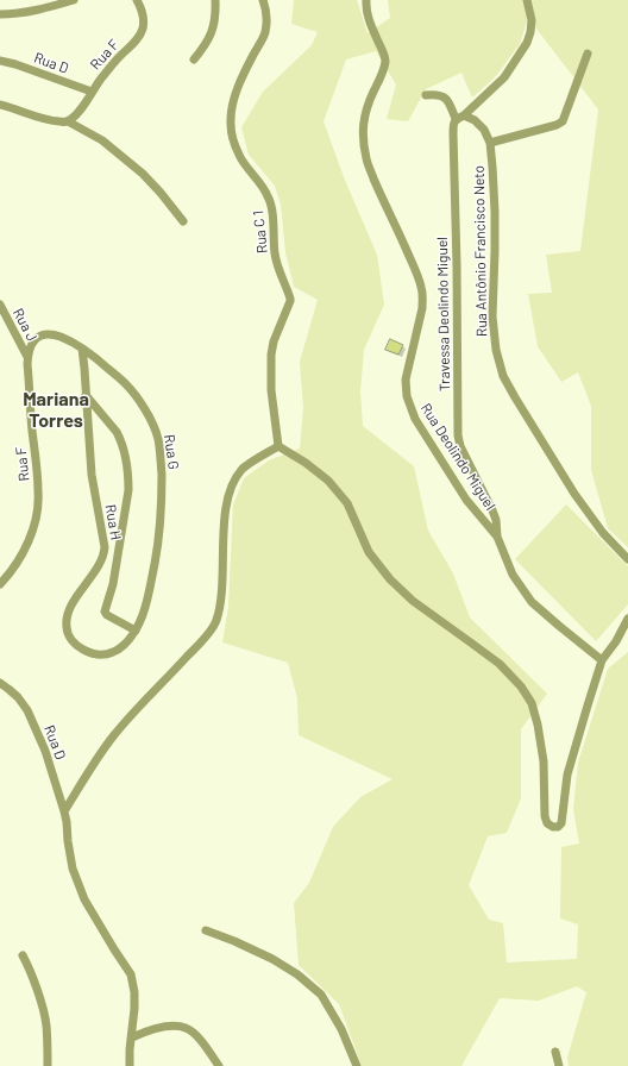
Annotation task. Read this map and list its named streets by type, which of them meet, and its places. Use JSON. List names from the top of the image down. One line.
{"streets":{"street":["Rua F","Rua D","Rua C 1","Rua Antônio Francisco Neto","Travessa Deolindo Miguel","Rua J","Rua G","Rua Deolindo Miguel","Rua H"]},"crossings":[["Rua F","Rua D"],["Rua F","Rua J"],["Rua F","Rua G"],["Rua Antônio Francisco Neto","Travessa Deolindo Miguel"],["Travessa Deolindo Miguel","Rua Deolindo Miguel"],["Rua J","Rua G"],["Rua G","Rua H"]],"districts":["Mariana Torres"]}
